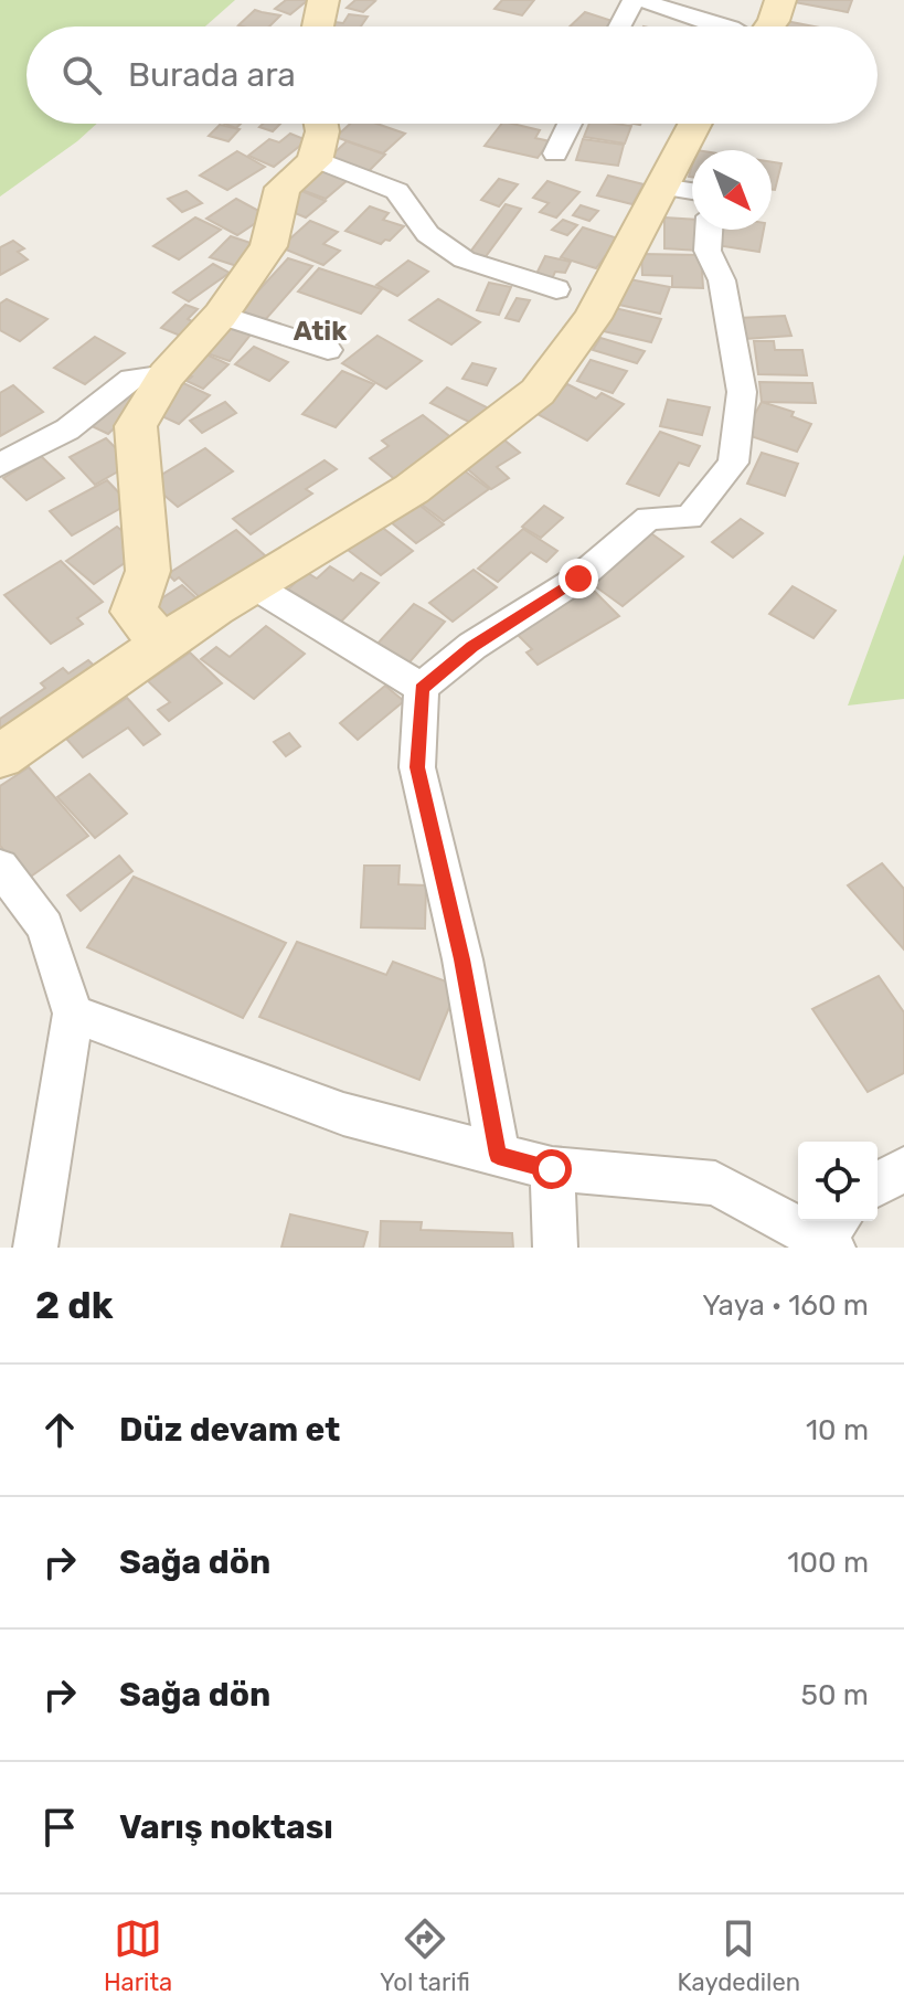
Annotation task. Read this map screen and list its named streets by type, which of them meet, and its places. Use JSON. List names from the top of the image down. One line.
{"districts":["Atik"],"north":"bottom right","page":{"search":"Burada ara","heading":["2 dk","Yaya · 160 m"],"list":[["Düz devam et","10 m"],["Sağa dön","100 m"],["Sağa dön","50 m"],"Varış noktası"],"nav":["Harita","Yol tarifi","Kaydedilen"]}}
